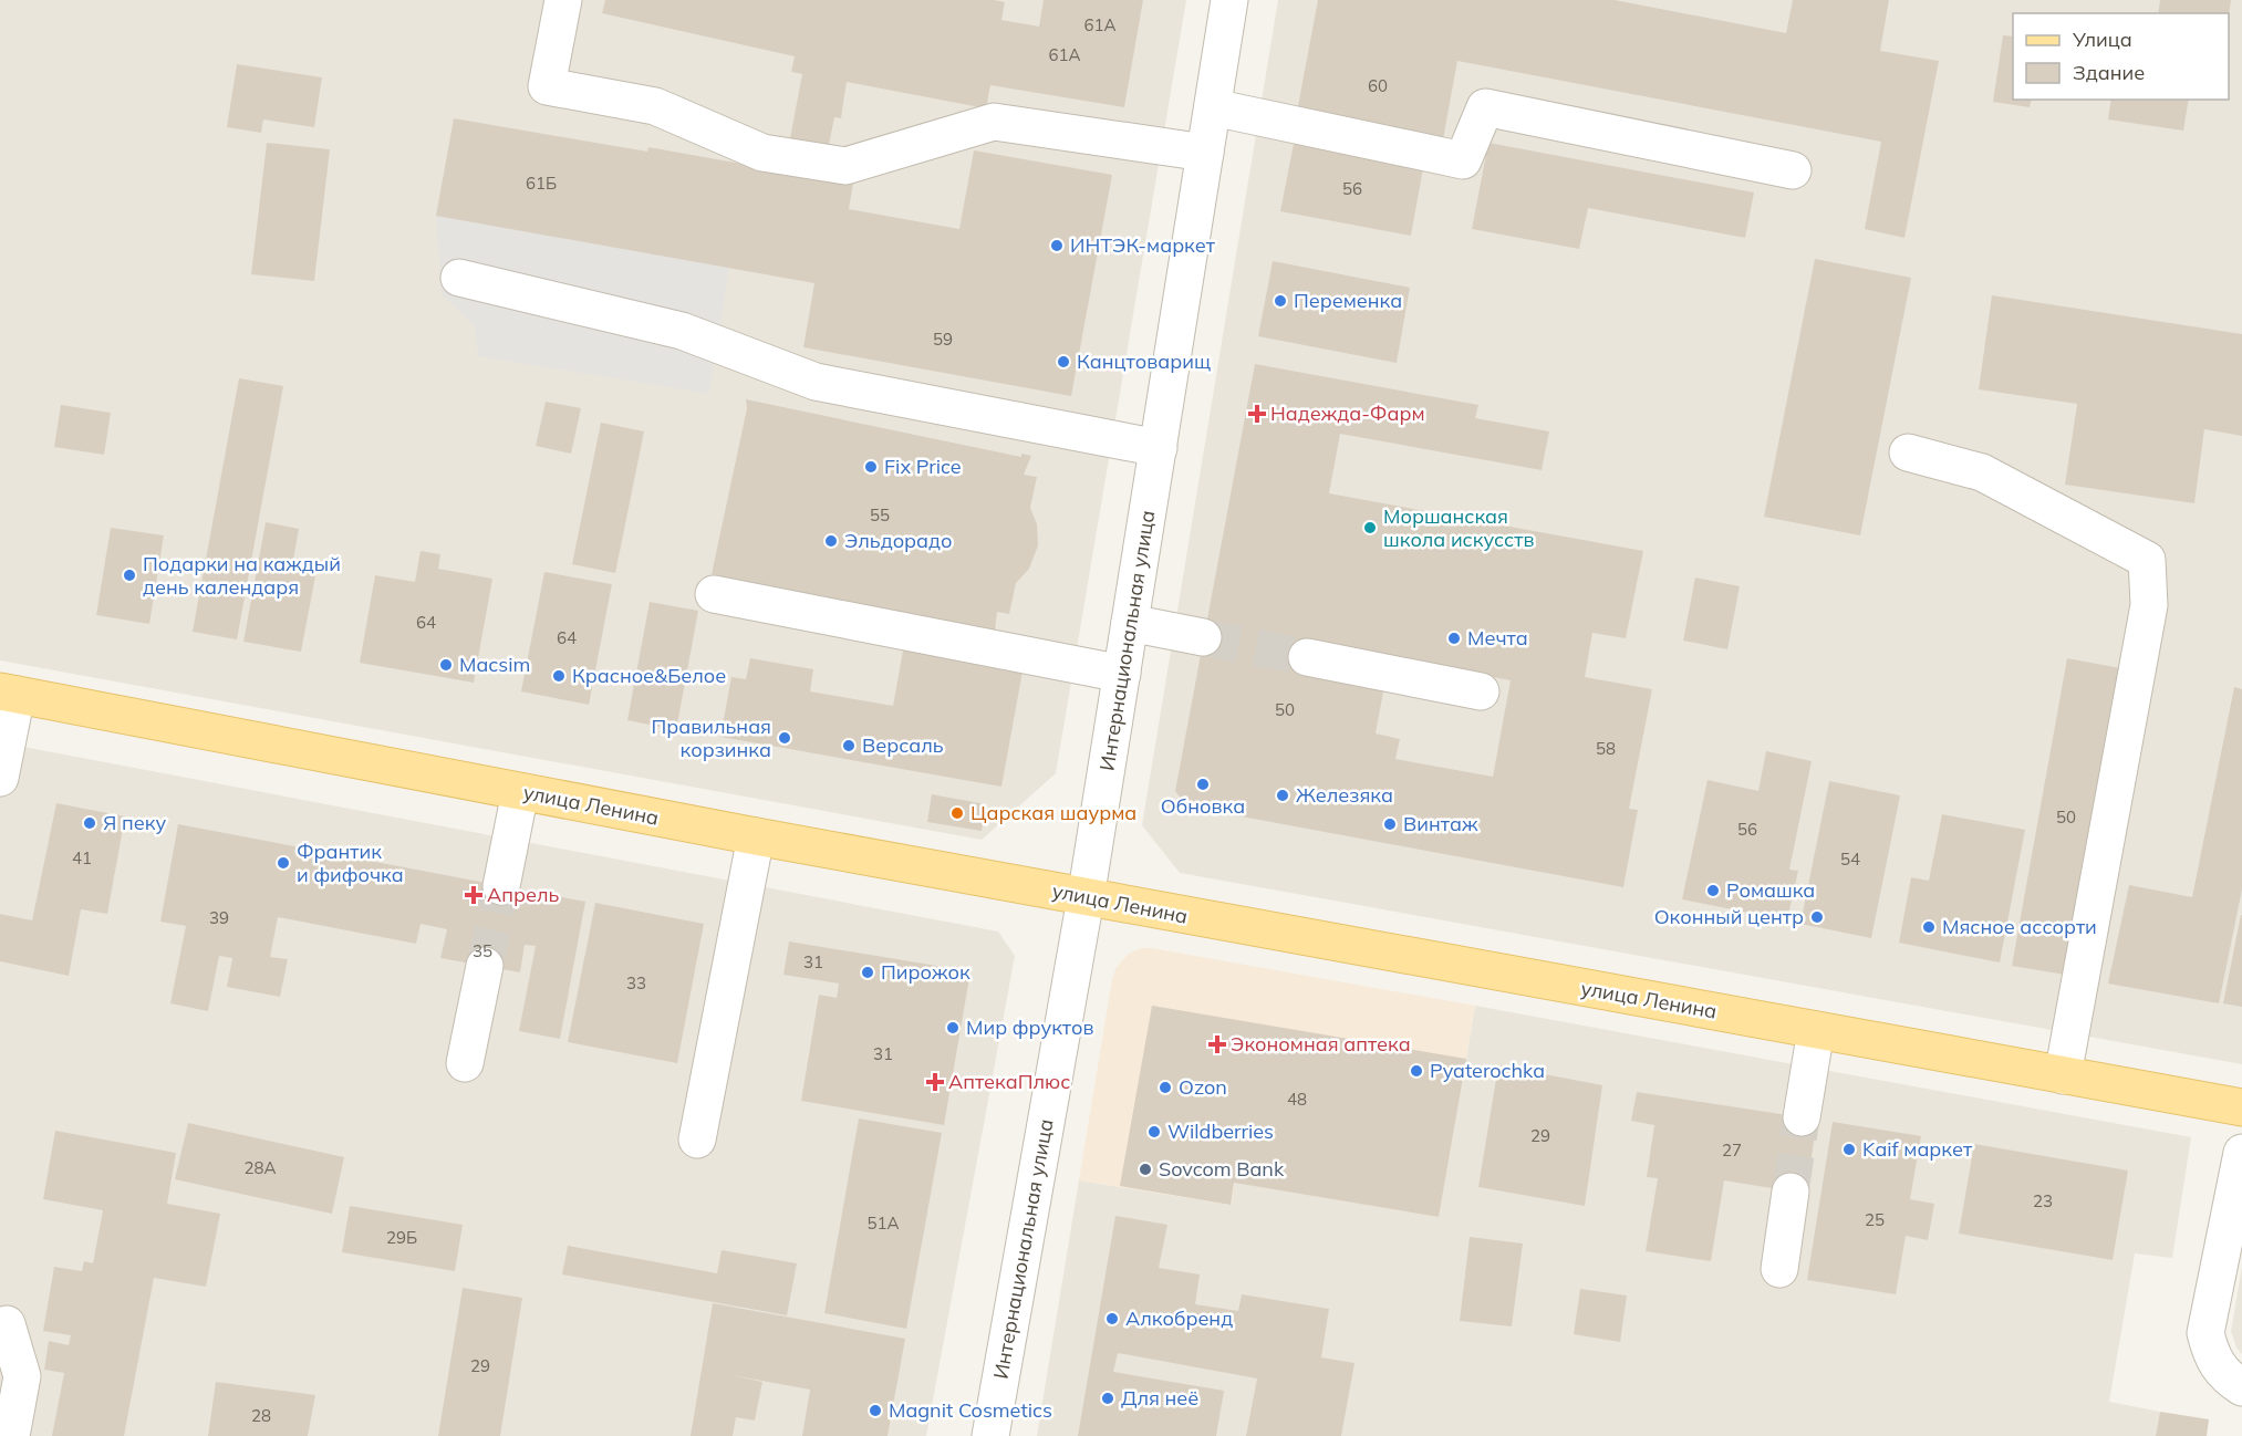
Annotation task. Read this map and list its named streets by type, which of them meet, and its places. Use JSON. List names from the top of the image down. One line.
{"streets":{"main road":["улица Ленина"],"street":["Интернациональная улица"]},"crossings":[["Интернациональная улица","улица Ленина"]],"places":{"other":["ИНТЭК-маркет","Переменка","Канцтоварищ","Fix Price","Моршанская школа искусств","Эльдорадо","Подарки на каждый день календаря","Мечта","Maсsim","Красное&Белое","Правильная корзинка","Версаль","Обновка","Железяка","Царская шаурма","Я пеку","Винтаж","Франтик и фифочка","Ромашка","Оконный центр","Мясное ассорти","Пирожок","Мир фруктов","Pyaterochka","Ozon","Wildberries","Kaif маркет","Sovcom Bank","Алкобренд","Для неё","Magnit Cosmetics"],"health":["Надежда-Фарм","Апрель","Экономная аптека","АптекаПлюс"]},"house_numbers":["61А","61А","60","61Б","56","59","55","64","64","50","58","50","56","41","54","39","35","31","33","31","48","29","27","28А","23","25","51А","29Б","29","28"],"legend":["Улица","Здание"]}
